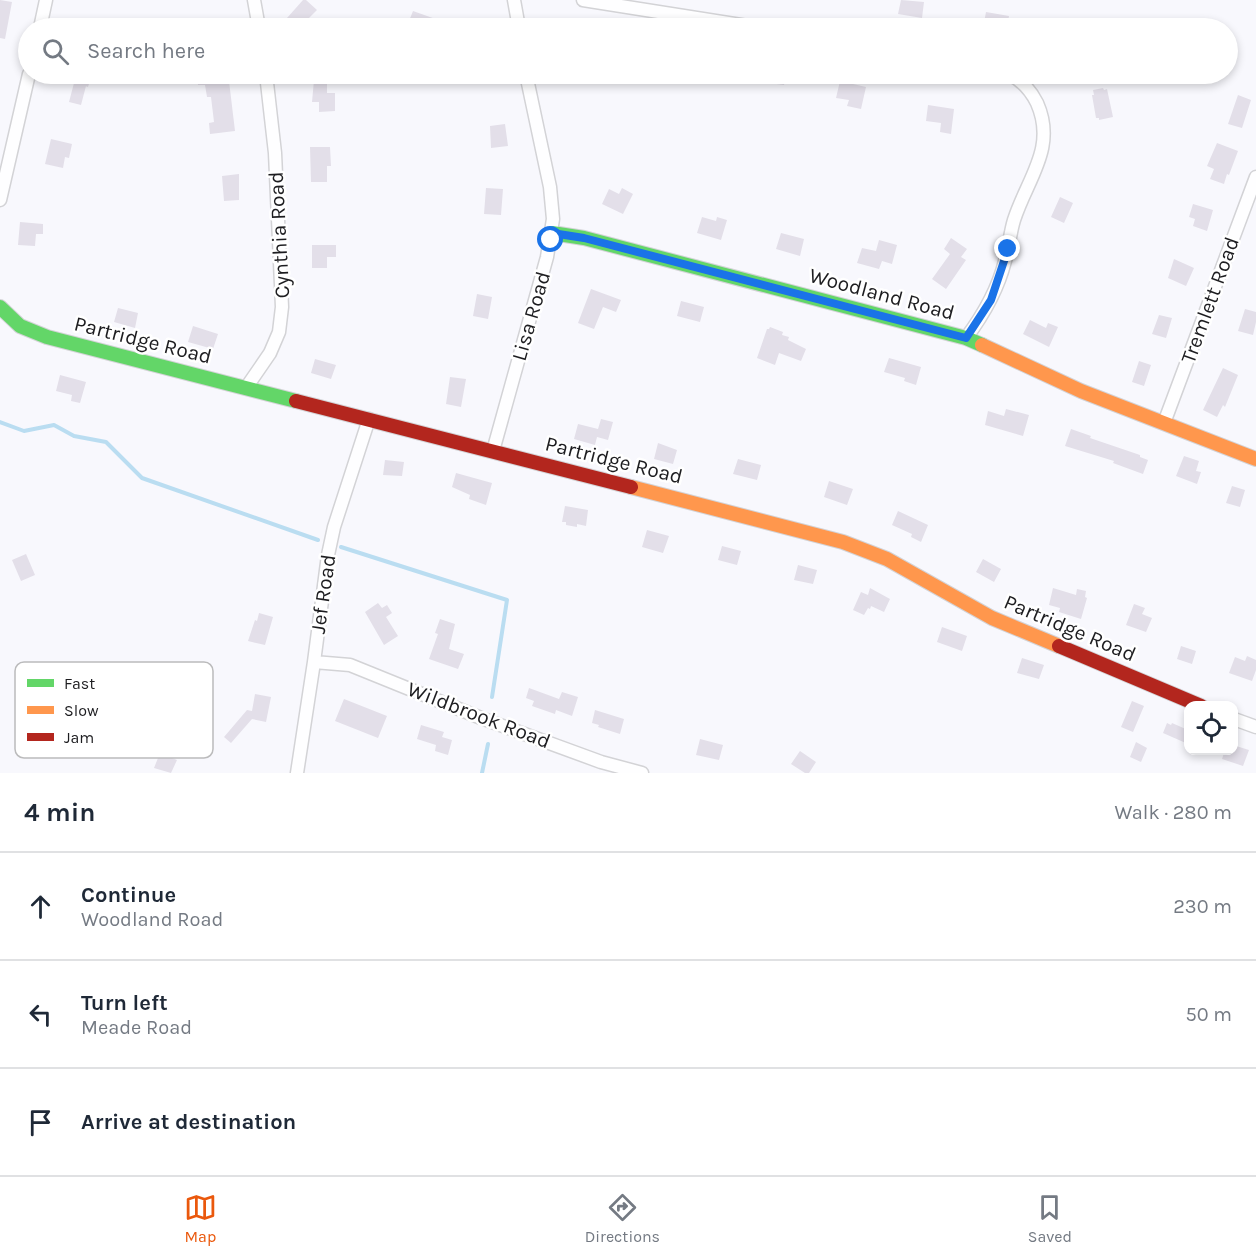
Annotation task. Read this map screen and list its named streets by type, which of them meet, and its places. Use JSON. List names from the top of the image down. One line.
{"streets":{"street":["Cynthia Road","Woodland Road","Tremlett Road","Lisa Road","Partridge Road","Jef Road","Wildbrook Road"]},"crossings":[["Cynthia Road","Partridge Road"],["Woodland Road","Tremlett Road"],["Woodland Road","Lisa Road"],["Lisa Road","Partridge Road"],["Partridge Road","Jef Road"],["Jef Road","Wildbrook Road"]],"legend":["Fast","Slow","Jam"],"page":{"search":"Search here","heading":["4 min","Walk · 280 m"],"list":[["Continue","Woodland Road","230 m"],["Turn left","Meade Road","50 m"],"Arrive at destination"],"nav":["Map","Directions","Saved"]}}
